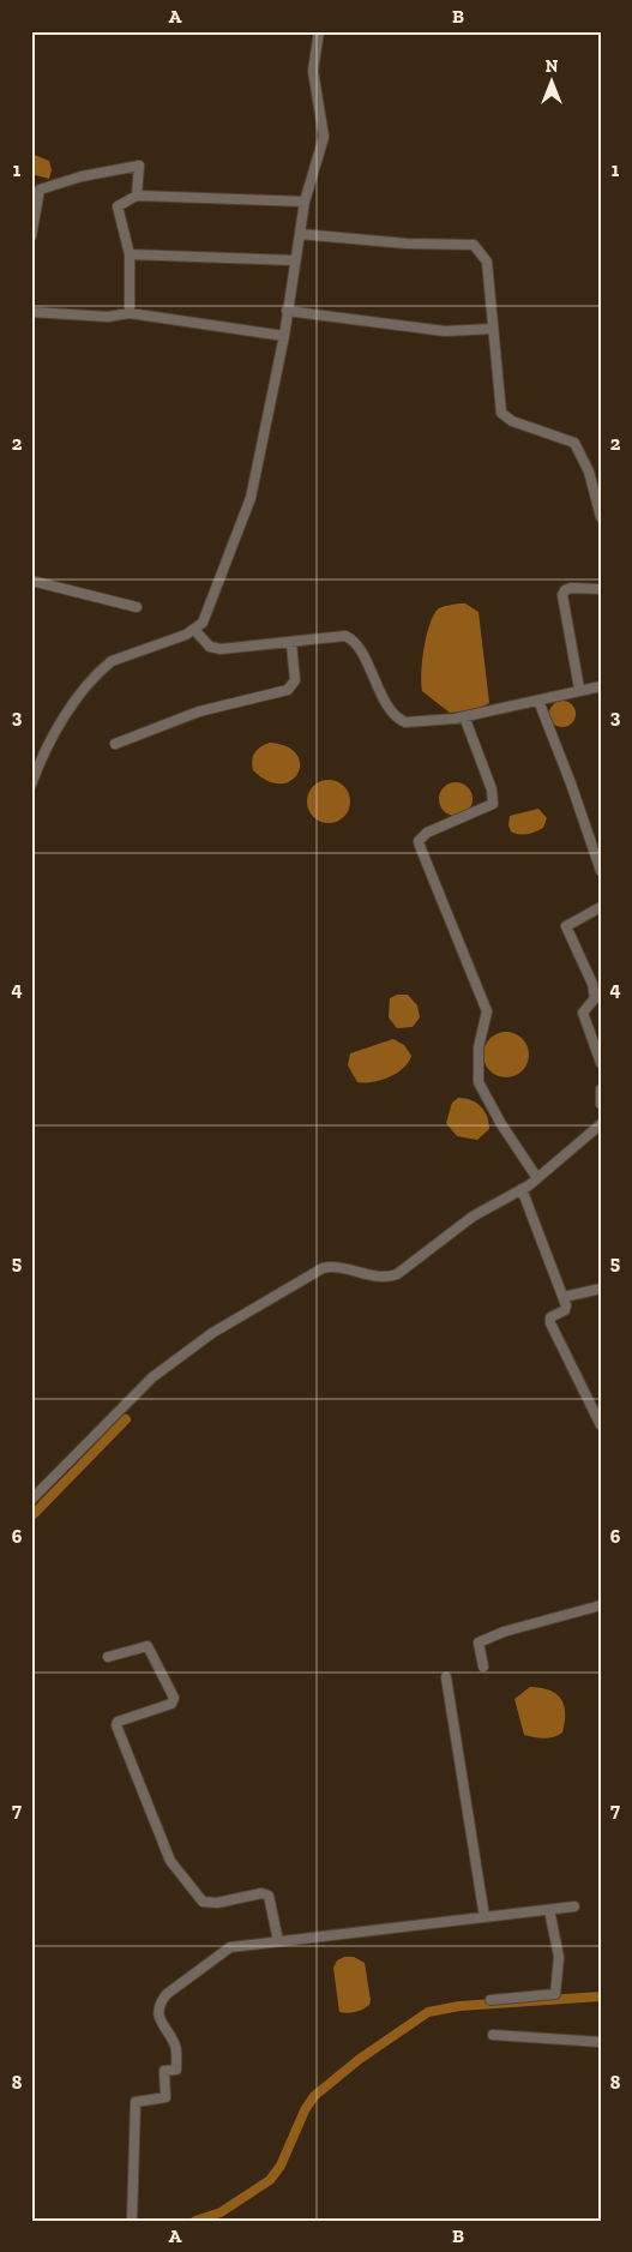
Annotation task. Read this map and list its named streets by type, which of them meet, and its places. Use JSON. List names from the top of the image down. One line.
{"north":"top","grid":{"columns":["A","B"],"rows":["1","2","3","4","5","6","7","8"]}}
